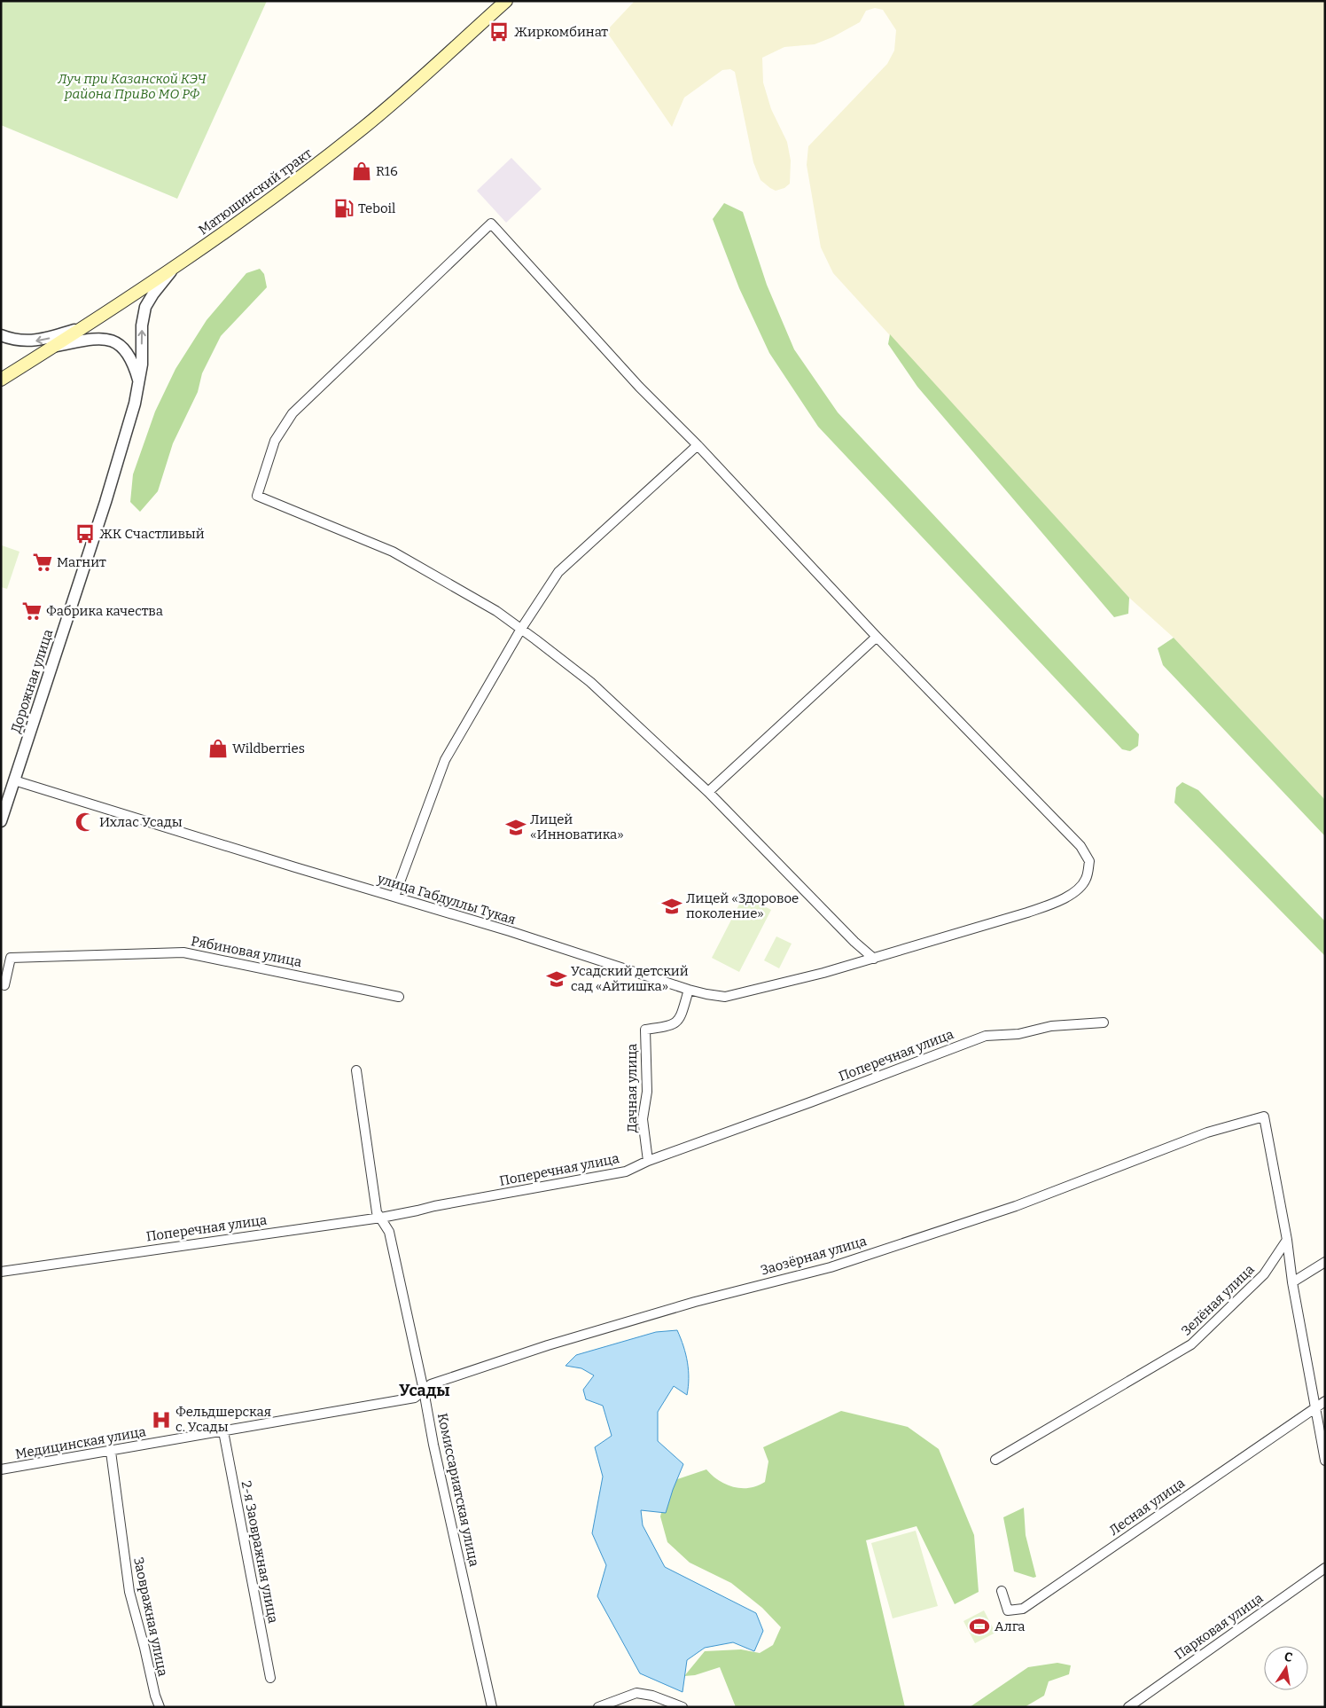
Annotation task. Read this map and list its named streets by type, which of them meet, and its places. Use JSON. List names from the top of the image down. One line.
{"streets":{"main road":["Матюшинский тракт"],"street":["Дорожная улица","улица Габдуллы Тукая","Рябиновая улица","Поперечная улица","Дачная улица","Заозёрная улица","Зелёная улица","Медицинская улица","Комиссариатская улица","Лесная улица","2-я Заовражная улица","Заовражная улица","Парковая улица"]},"crossings":[["Матюшинский тракт","Дорожная улица"],["Дорожная улица","улица Габдуллы Тукая"],["улица Габдуллы Тукая","Дачная улица"],["Поперечная улица","Дачная улица"],["Поперечная улица","Комиссариатская улица"],["Заозёрная улица","Зелёная улица"],["Заозёрная улица","Медицинская улица"],["Заозёрная улица","Комиссариатская улица"],["Медицинская улица","Комиссариатская улица"],["Медицинская улица","2-я Заовражная улица"],["Медицинская улица","Заовражная улица"]],"districts":["Усады"],"parks":["Луч при Казанской КЭЧ района ПриВо МО РФ"],"places":{"bus stop":["Жиркомбинат","ЖК Счастливый"],"shop":["R16","Wildberries"],"fuel station":["Teboil"],"supermarket":["Магнит","Фабрика качества"],"mosque":["Ихлас Усады"],"school or university":["Лицей «Инноватика»","Лицей «Здоровое поколение»","Усадский детский сад «Айтишка»"],"hospital":["Фельдшерская с. Усады"],"sports":["Алга"]},"north":"top"}
